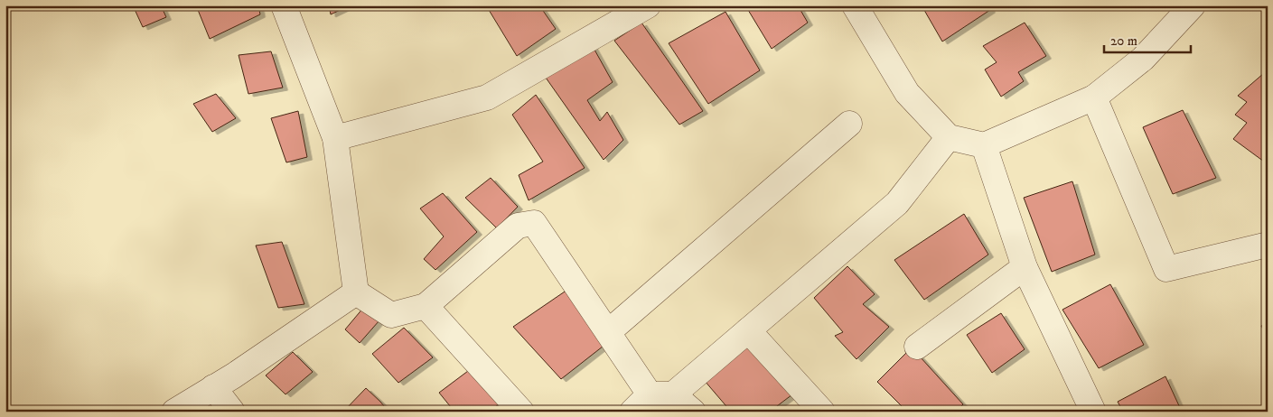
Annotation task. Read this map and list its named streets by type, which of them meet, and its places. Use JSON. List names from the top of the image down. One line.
{"scale_bar":"20 m"}
